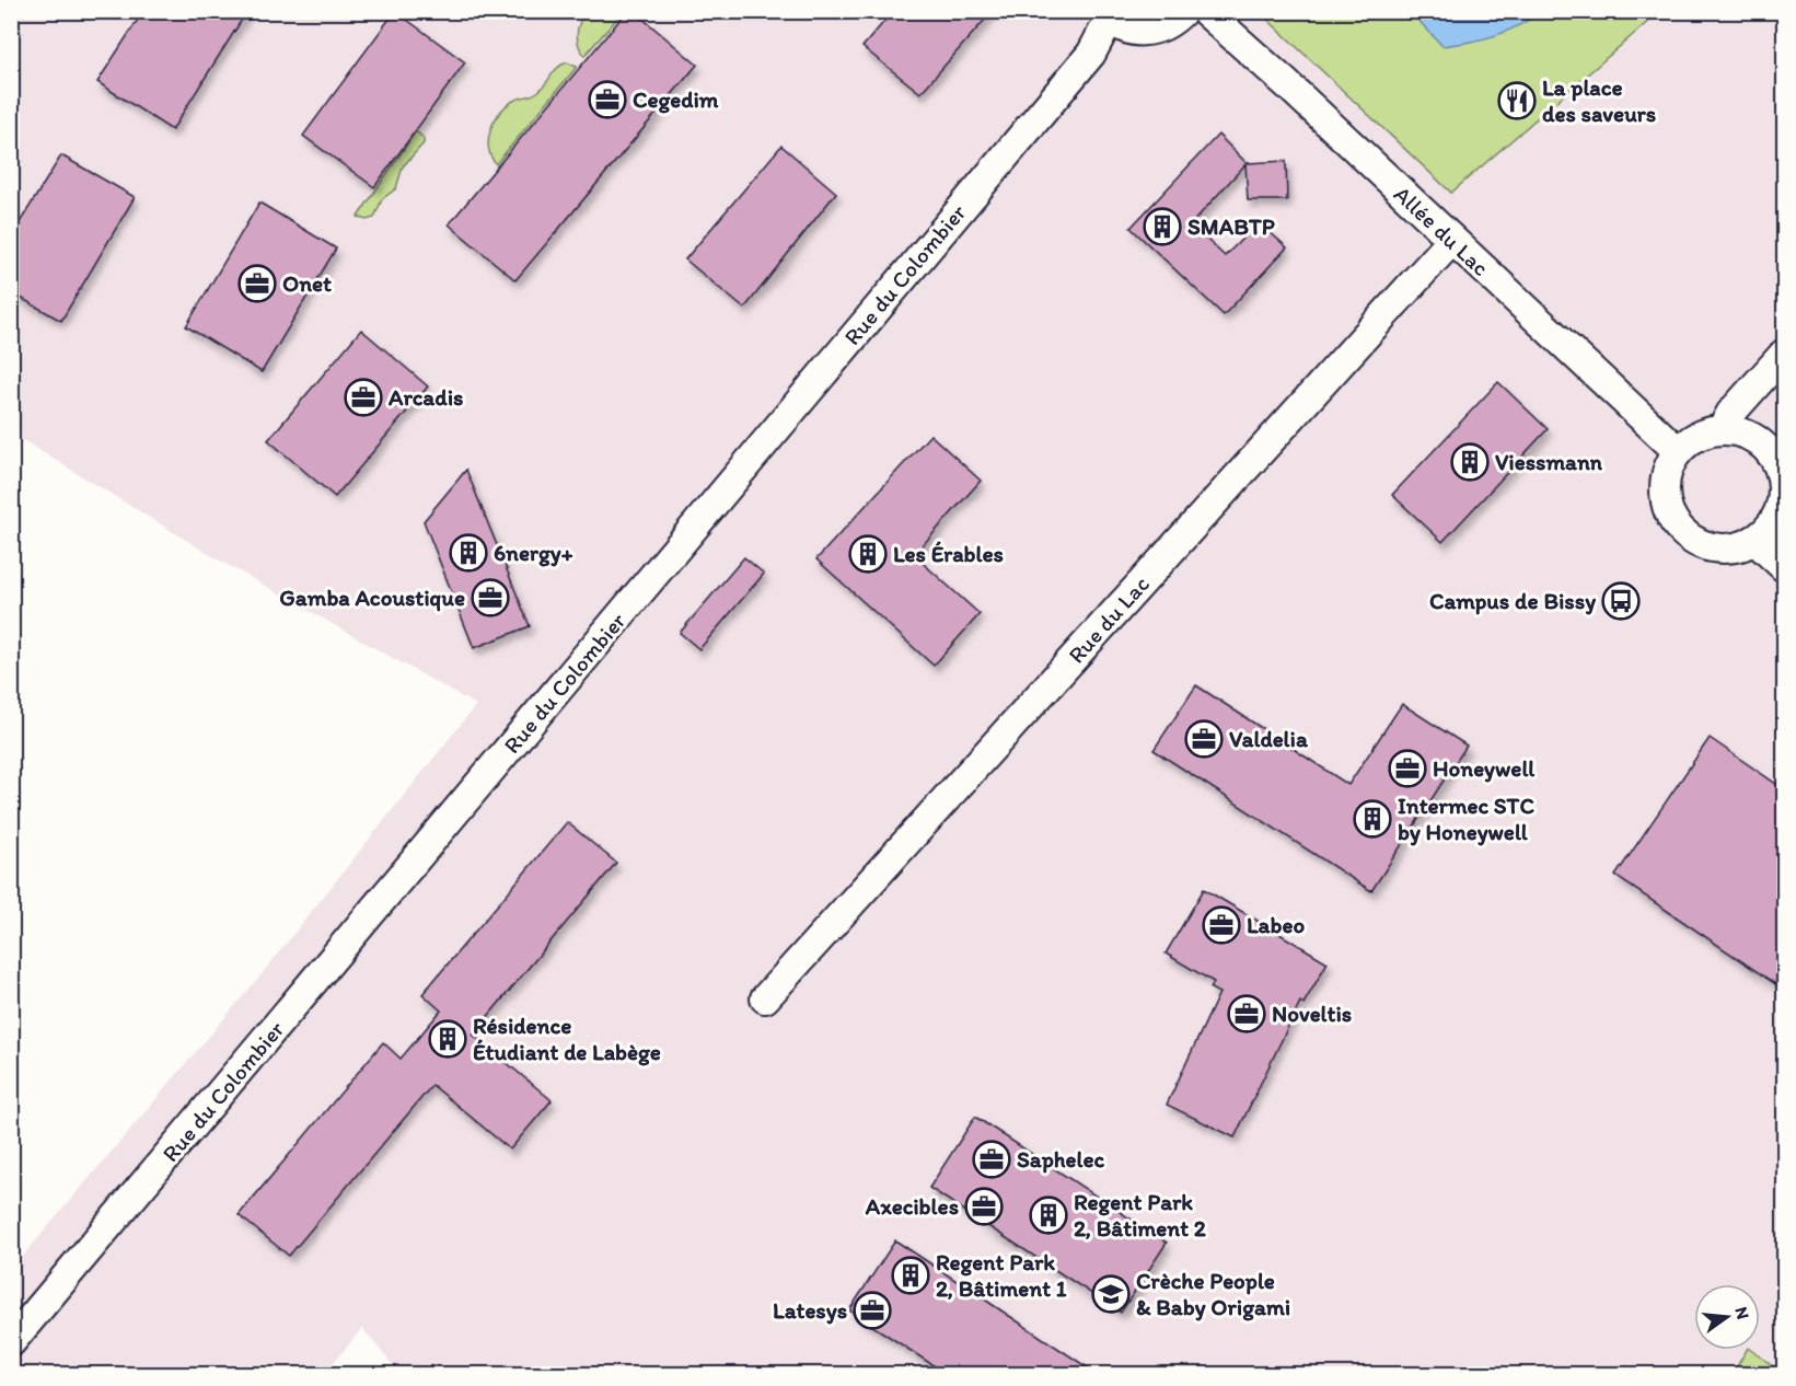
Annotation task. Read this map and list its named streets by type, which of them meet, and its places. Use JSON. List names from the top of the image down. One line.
{"streets":{"street":["Allée du Lac","Rue du Colombier","Rue du Lac"]},"crossings":[["Allée du Lac","Rue du Lac"]],"places":{"office":["Cegedim","Onet","Arcadis","Gamba Acoustique","Valdelia","Honeywell","Labeo","Noveltis","Saphelec","Axecibles","Latesys"],"restaurant":["La place des saveurs"],"building":["SMABTP","Viessmann","6nergy+","Les Érables","Intermec STC by Honeywell","Résidence Étudiant de Labège","Regent Park 2, Bâtiment 2","Regent Park 2, Bâtiment 1"],"bus stop":["Campus de Bissy"],"school or university":["Crèche People & Baby Origami"]},"north":"right"}
